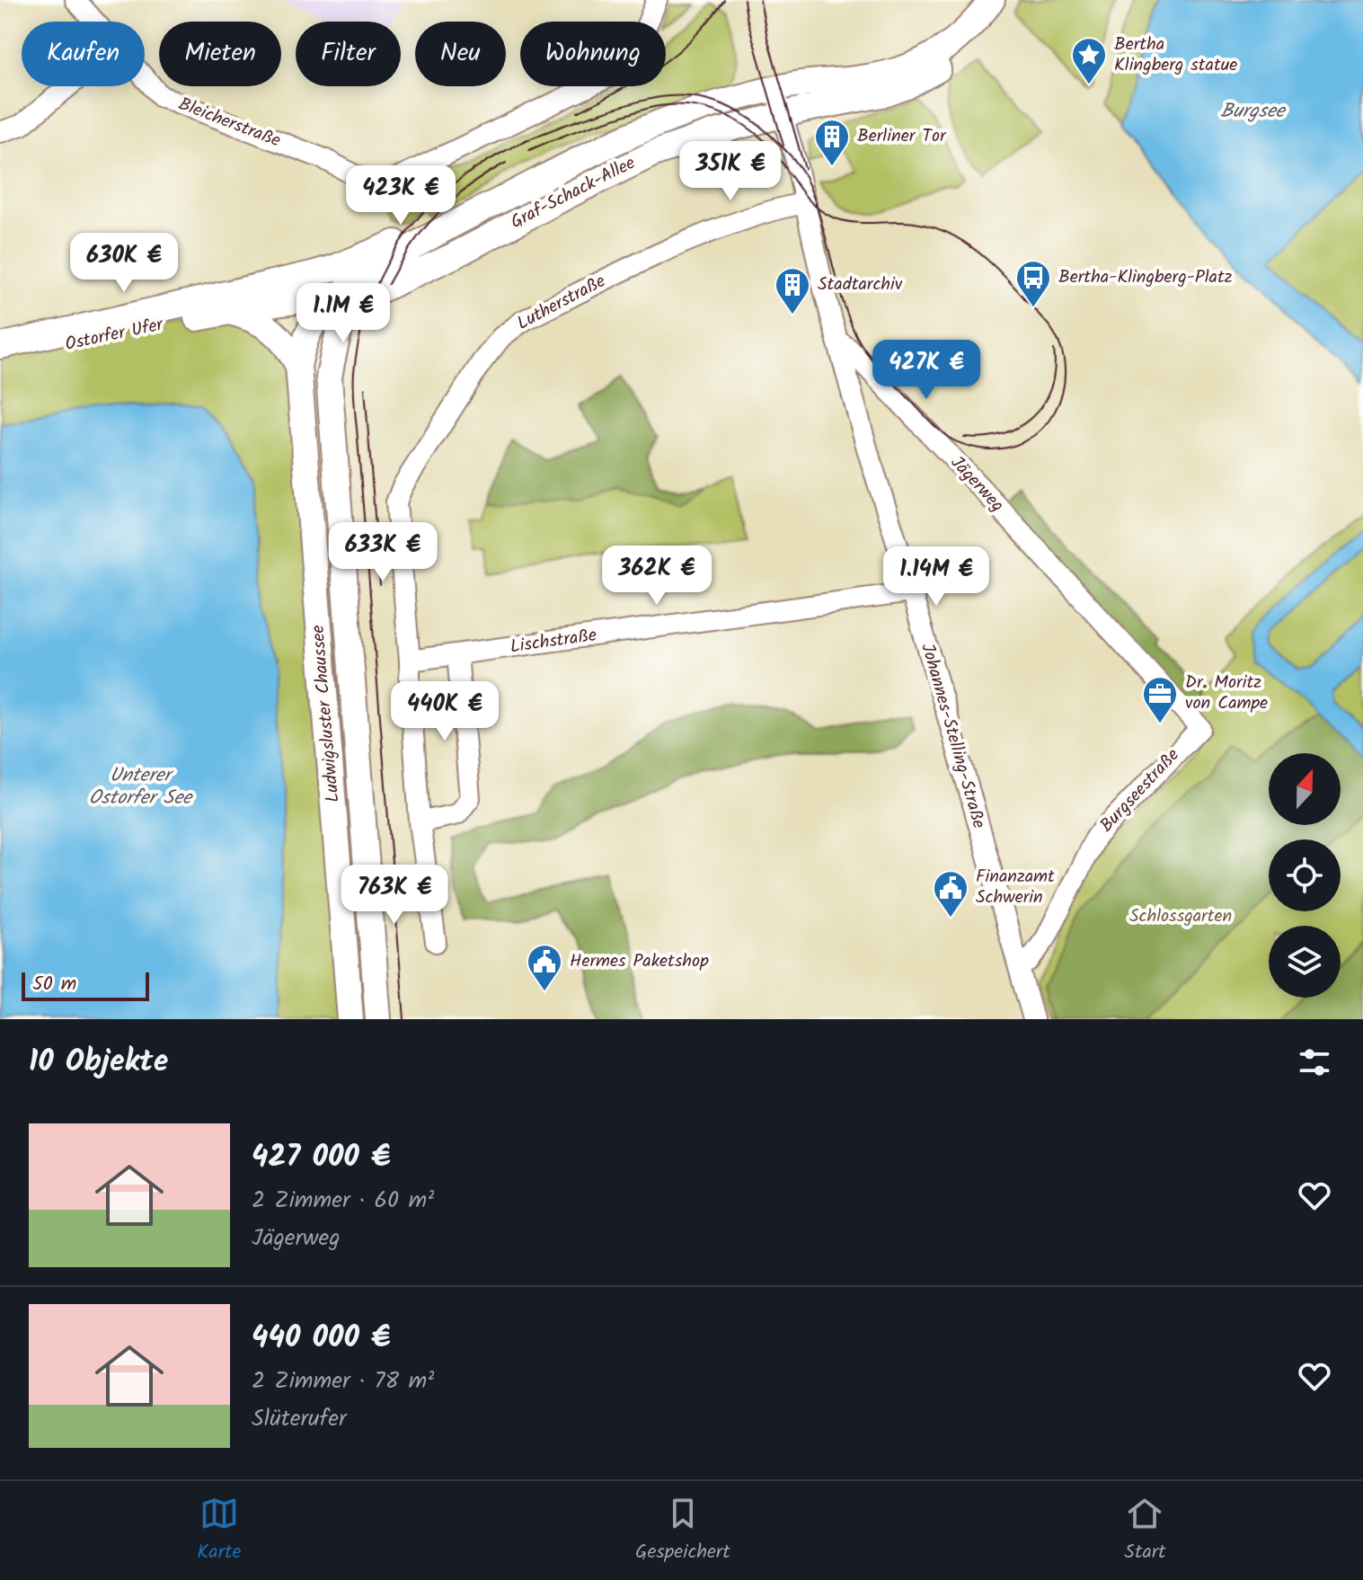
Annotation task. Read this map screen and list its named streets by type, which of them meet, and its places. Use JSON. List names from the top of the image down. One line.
{"streets":{"street":["Bleicherstraße","Graf-Schack-Allee","Lutherstraße","Ostorfer Ufer","Jägerweg","Lischstraße","Ludwigsluster Chaussee","Johannes-Stelling-Straße","Burgseestraße"]},"crossings":[["Graf-Schack-Allee","Ostorfer Ufer"],["Graf-Schack-Allee","Ludwigsluster Chaussee"],["Graf-Schack-Allee","Johannes-Stelling-Straße"],["Lutherstraße","Lischstraße"],["Lutherstraße","Johannes-Stelling-Straße"],["Ostorfer Ufer","Ludwigsluster Chaussee"],["Jägerweg","Johannes-Stelling-Straße"],["Jägerweg","Burgseestraße"],["Lischstraße","Johannes-Stelling-Straße"],["Johannes-Stelling-Straße","Burgseestraße"]],"water":["Burgsee","Unterer Ostorfer See"],"parks":["Schlossgarten"],"places":{"place":["Bertha Klingberg statue"],"building":["Berliner Tor","Stadtarchiv"],"bus stop":["Bertha-Klingberg-Platz"],"office":["Dr. Moritz von Campe"],"public building":["Finanzamt Schwerin","Hermes Paketshop"]},"scale_bar":"50 m","north":"top","page":{"chip":["Kaufen","Mieten","Filter","Neu","Wohnung"],"price":["351K €","423K €","630K €","1.1M €","427K €","633K €","362K €","1.14M €","440K €","763K €"],"scale":"50 m","heading":"10 Objekte","list":[{"name":"427 000 €","note":"2 Zimmer · 60 m² · Jägerweg"},{"name":"440 000 €","note":"2 Zimmer · 78 m² · Slüterufer"}],"tabs":["Karte","Gespeichert","Start"]}}
